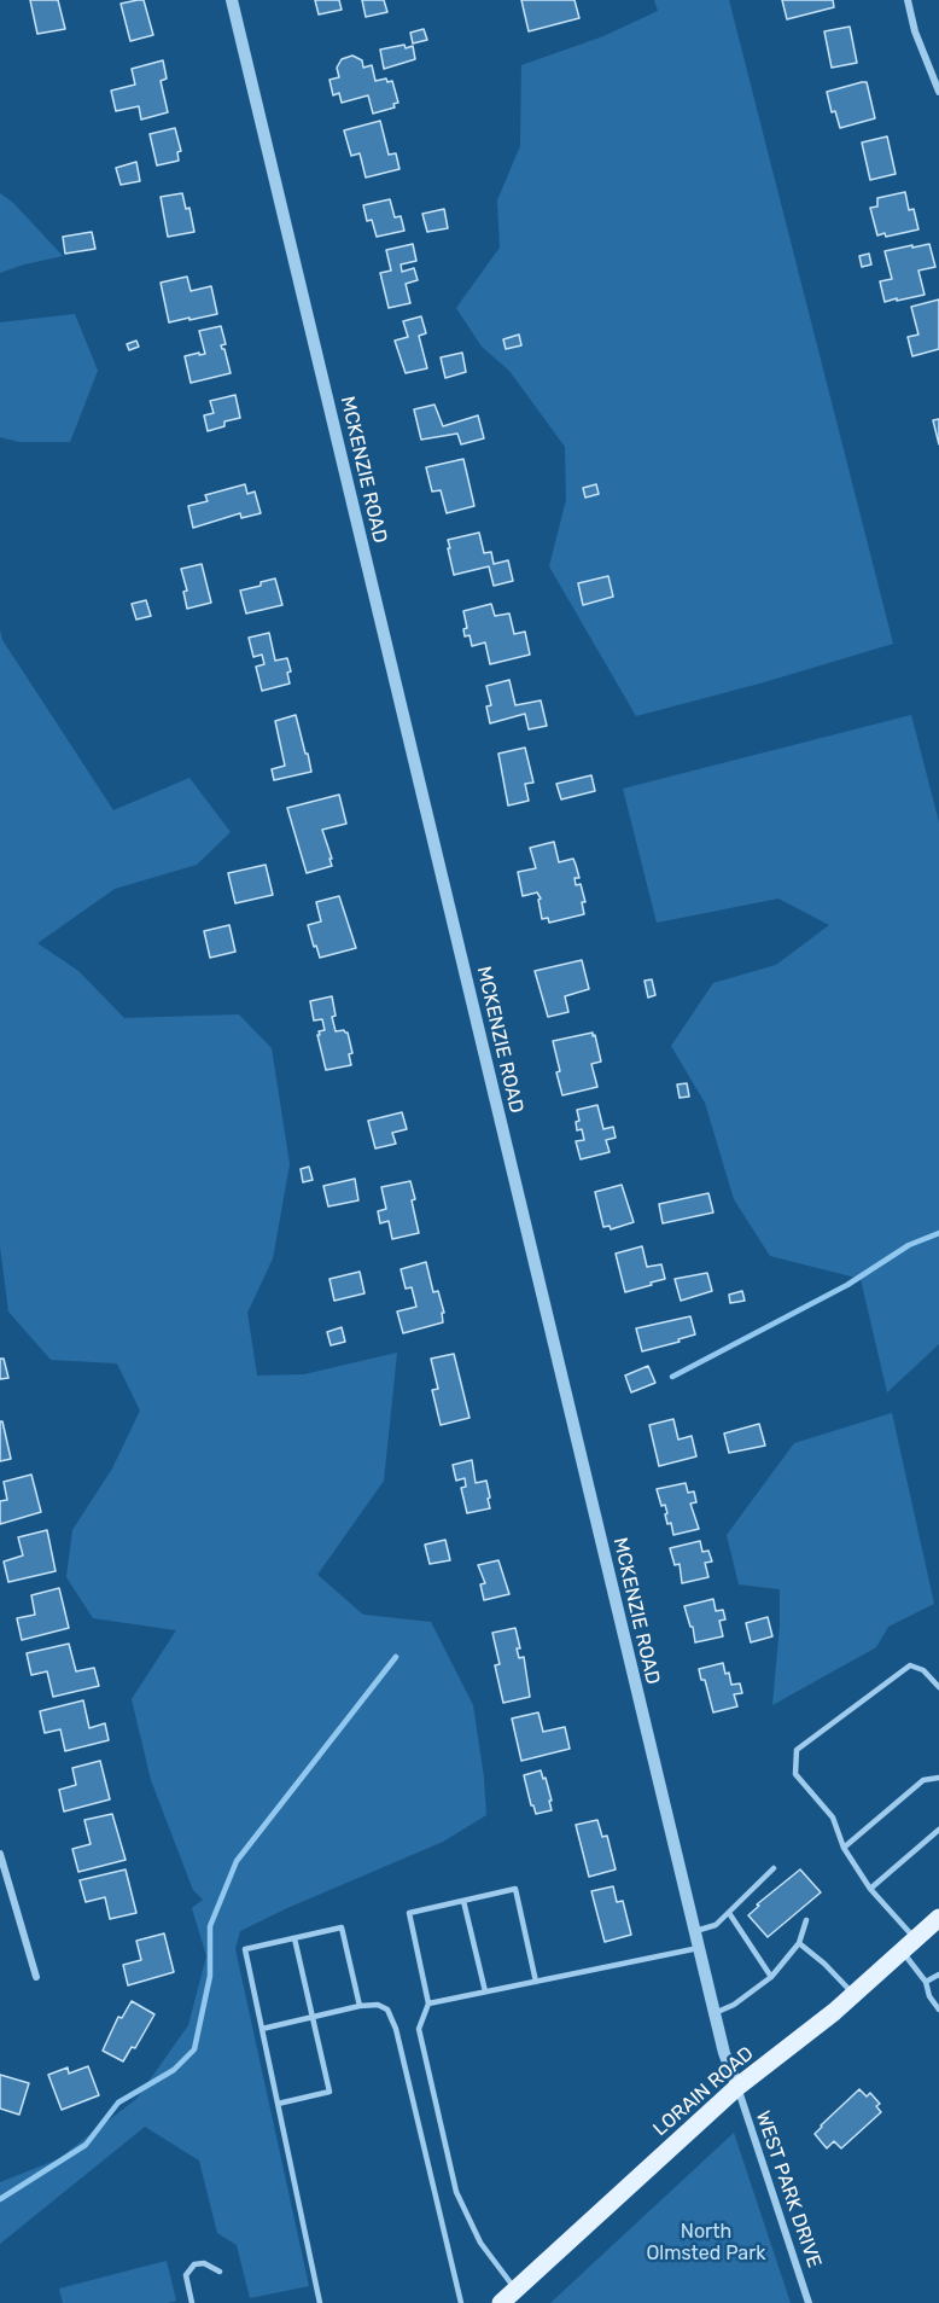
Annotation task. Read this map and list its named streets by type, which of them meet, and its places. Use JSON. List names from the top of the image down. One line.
{"streets":{"main road":["LORAIN ROAD"],"street":["MCKENZIE ROAD","WEST PARK DRIVE"]},"crossings":[["MCKENZIE ROAD","LORAIN ROAD"],["MCKENZIE ROAD","WEST PARK DRIVE"],["LORAIN ROAD","WEST PARK DRIVE"]],"parks":["North Olmsted Park"]}
